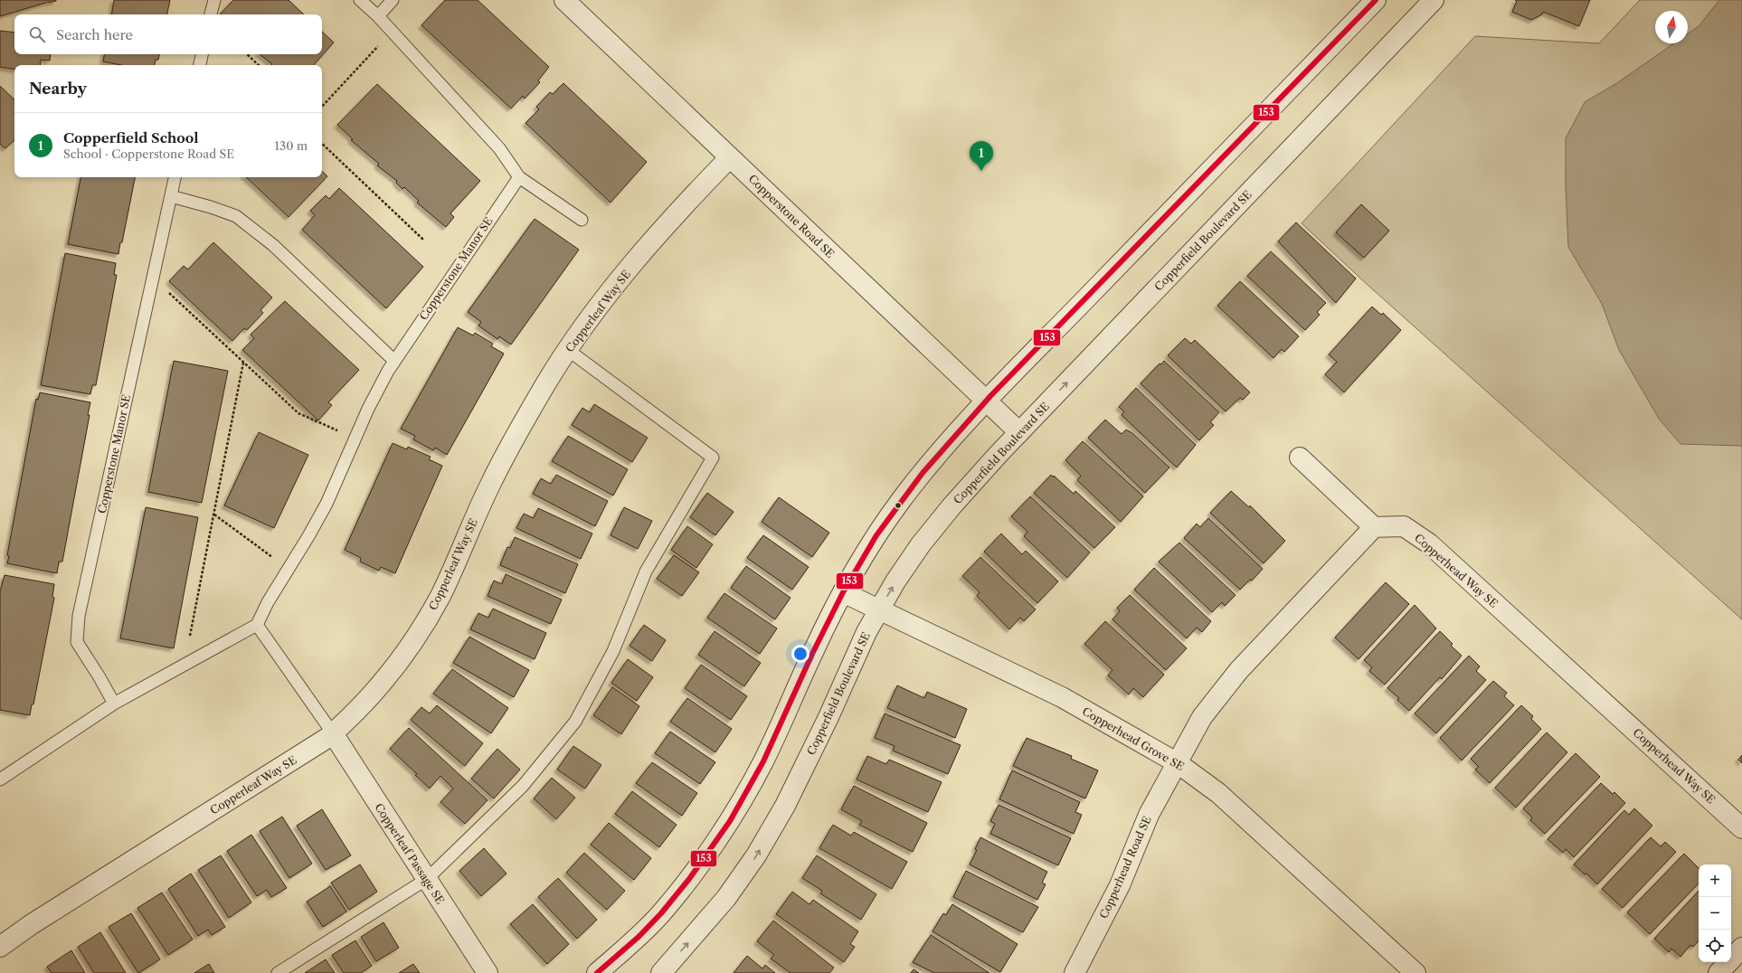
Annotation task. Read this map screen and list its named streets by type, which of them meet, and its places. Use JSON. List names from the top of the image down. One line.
{"streets":{"street":["Copperstone Road SE","Copperfield Boulevard SE","Copperleaf Way SE","Copperhead Way SE","Copperhead Grove SE","Copperleaf Passage SE","Copperhead Road SE"],"lane":["Copperstone Manor SE"]},"crossings":[["Copperstone Road SE","Copperfield Boulevard SE"],["Copperstone Road SE","Copperleaf Way SE"],["Copperfield Boulevard SE","Copperhead Grove SE"],["Copperleaf Way SE","Copperleaf Passage SE"],["Copperhead Grove SE","Copperhead Road SE"]],"lines":["transit line 153"],"north":"top","page":{"search":"Search here","heading":"Nearby","list":[{"mark":"1","name":"Copperfield School","note":"School · Copperstone Road SE","value":"130 m"}],"pins":"1","map_buttons":["+","−"]}}
